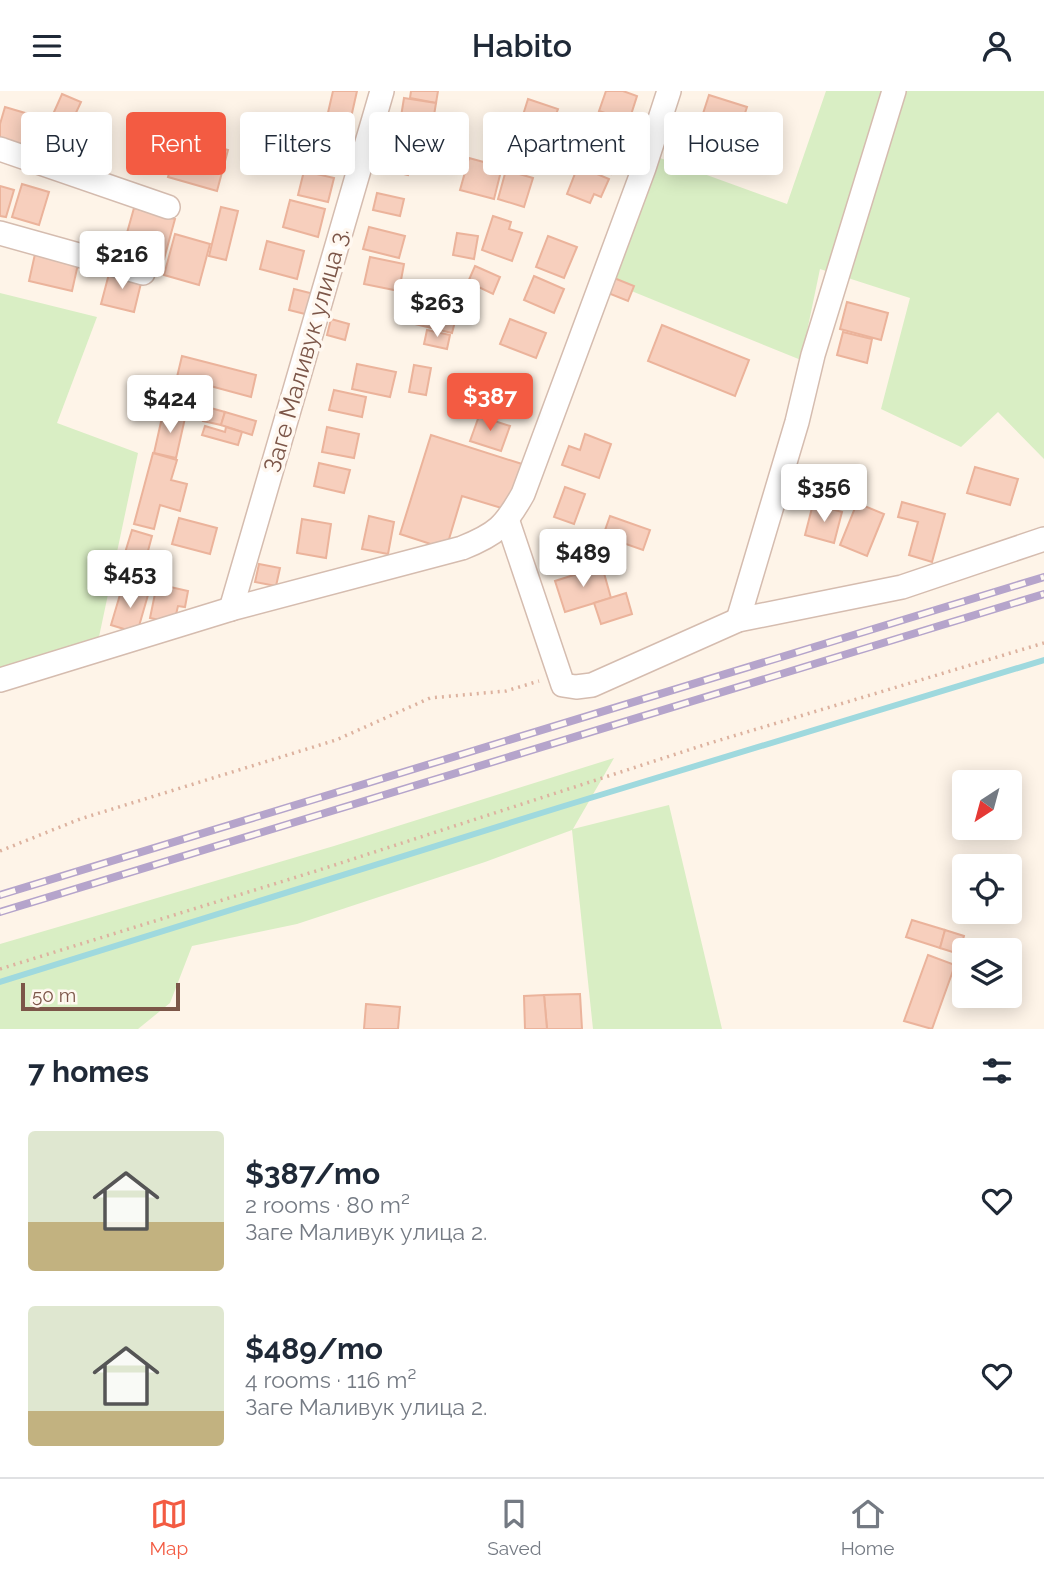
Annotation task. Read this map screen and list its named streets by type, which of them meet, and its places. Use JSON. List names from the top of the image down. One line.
{"streets":{"street":["Заге Маливук улица 3."]},"scale_bar":"50 m","north":"bottom left","page":{"header":"Habito","chip":["Buy","Rent","Filters","New","Apartment","House"],"price":["$216","$263","$387","$424","$356","$489","$453"],"scale":"50 m","heading":"7 homes","list":[{"name":"$387/mo","note":"2 rooms · 80 m² · Заге Маливук улица 2."},{"name":"$489/mo","note":"4 rooms · 116 m² · Заге Маливук улица 2."}],"tabs":["Map","Saved","Home"]}}
